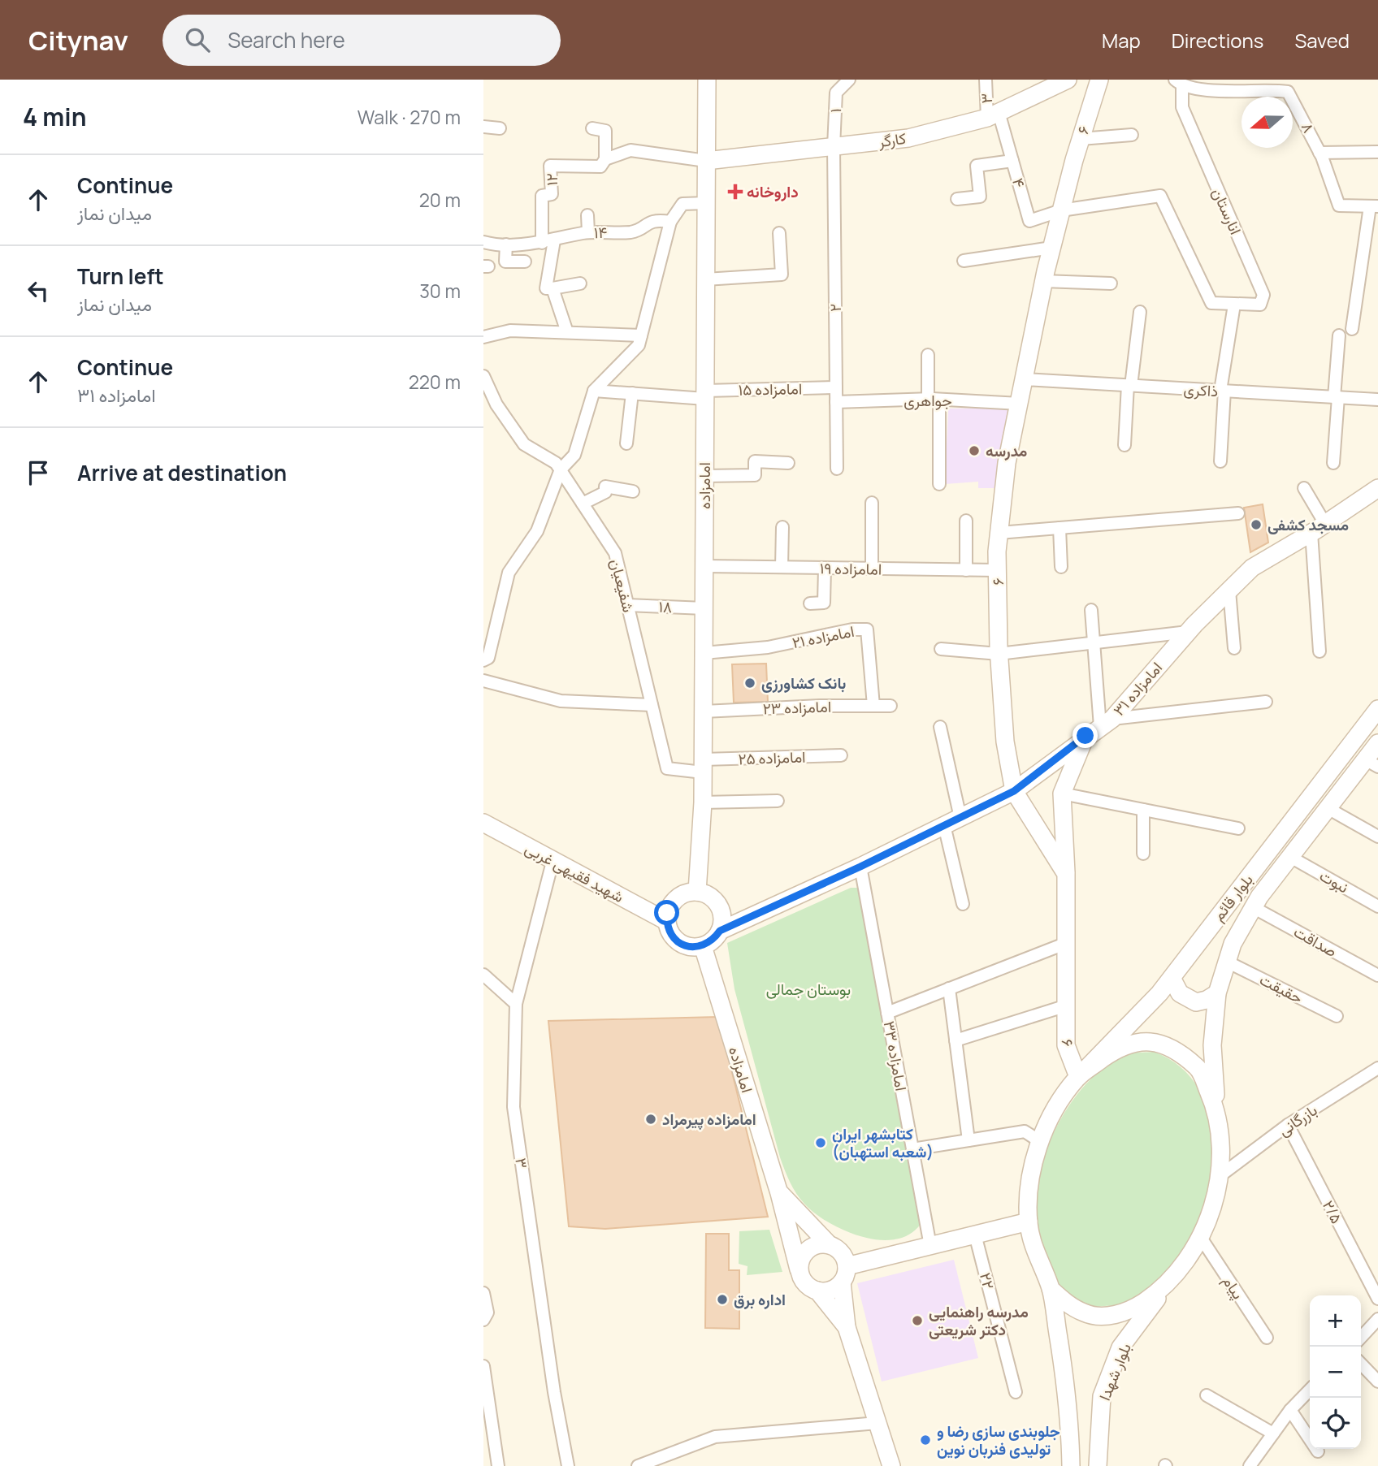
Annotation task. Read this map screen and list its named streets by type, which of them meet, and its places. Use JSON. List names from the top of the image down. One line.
{"streets":{"main road":["۶","کارگر","امامزاده","امامزاده ۳۱","شهید فقیهی غربی","بلوار قائم","بلوار شهدا"],"street":["۳","۱","۸","۱۲","۴","انارستان","۱۴","۲","امامزاده ۱۵","ذاکری","جواهری","امامزاده ۱۹","شفیعیان","۱۸","امامزاده ۲۱","امامزاده ۲۳","امامزاده ۲۵","نبوت","صداقت","حقیقت","امامزاده ۳۳","بازرگانی","۲/۵","۲۲","پیام"]},"crossings":[["۳","کارگر"],["۳","۴"],["۳","شهید فقیهی غربی"],["۱","کارگر"],["۱","۲"],["۸","انارستان"],["۶","۴"],["۶","ذاکری"],["۶","جواهری"],["۶","امامزاده ۱۹"],["۶","امامزاده ۳۱"],["۶","بلوار قائم"],["کارگر","۱۲"],["کارگر","۴"],["کارگر","۲"],["کارگر","امامزاده"],["۱۲","۱۴"],["۱۲","امامزاده"],["۲","امامزاده ۱۵"],["۲","جواهری"],["امامزاده ۱۵","امامزاده"],["امامزاده","امامزاده ۱۹"],["امامزاده","شفیعیان"],["امامزاده","۱۸"],["امامزاده","امامزاده ۲۱"],["امامزاده","امامزاده ۳۱"],["امامزاده","امامزاده ۲۳"],["امامزاده","امامزاده ۲۵"],["امامزاده","شهید فقیهی غربی"],["شفیعیان","۱۸"],["شفیعیان","امامزاده ۲۵"],["امامزاده ۲۱","امامزاده ۲۳"],["امامزاده ۳۱","شهید فقیهی غربی"],["امامزاده ۳۱","امامزاده ۳۳"],["نبوت","بلوار قائم"],["بلوار قائم","صداقت"],["بلوار قائم","حقیقت"],["بازرگانی","۲/۵"]],"parks":["بوستان جمالی"],"places":{"health":["داروخانه"],"other":["مدرسه","مسجد کشفی","بانک کشاورزی","امامزاده پیرمراد","کتابشهر ایران (شعبه استهبان)","اداره برق","مدرسه راهنمایی دکتر شریعتی","جلوبندی سازی رضا و تولیدی فنربان نوین"]},"north":"left","page":{"header":"Citynav","search":"Search here","nav":["Map","Directions","Saved"],"heading":["4 min","Walk · 270 m"],"list":[["Continue","میدان نماز","20 m"],["Turn left","میدان نماز","30 m"],["Continue","امامزاده ۳۱","220 m"],"Arrive at destination"],"map_buttons":["+","−"]}}
